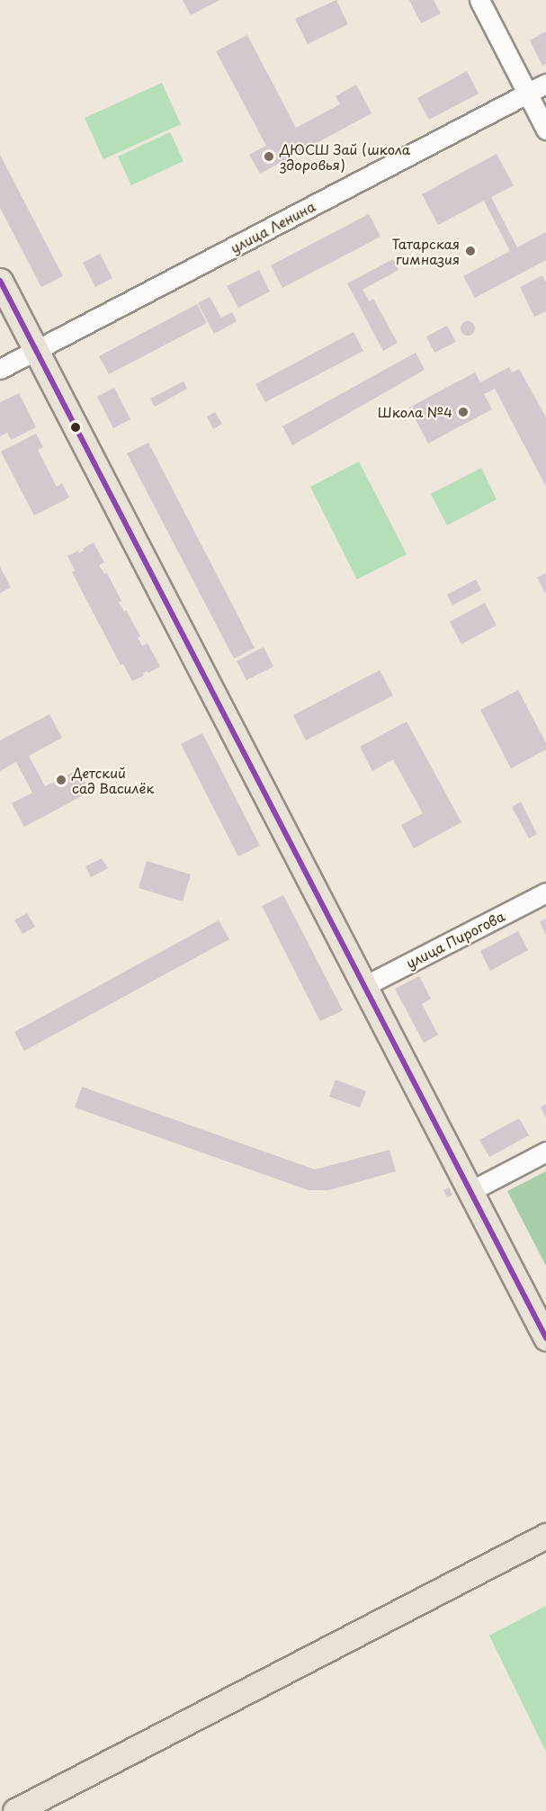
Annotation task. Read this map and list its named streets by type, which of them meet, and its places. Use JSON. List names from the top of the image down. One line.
{"streets":{"street":["улица Ленина","улица Пирогова"]},"places":["ДЮСШ Зай (школа здоровья)","Татарская гимназия","Школа №4","Детский сад Василёк"]}
